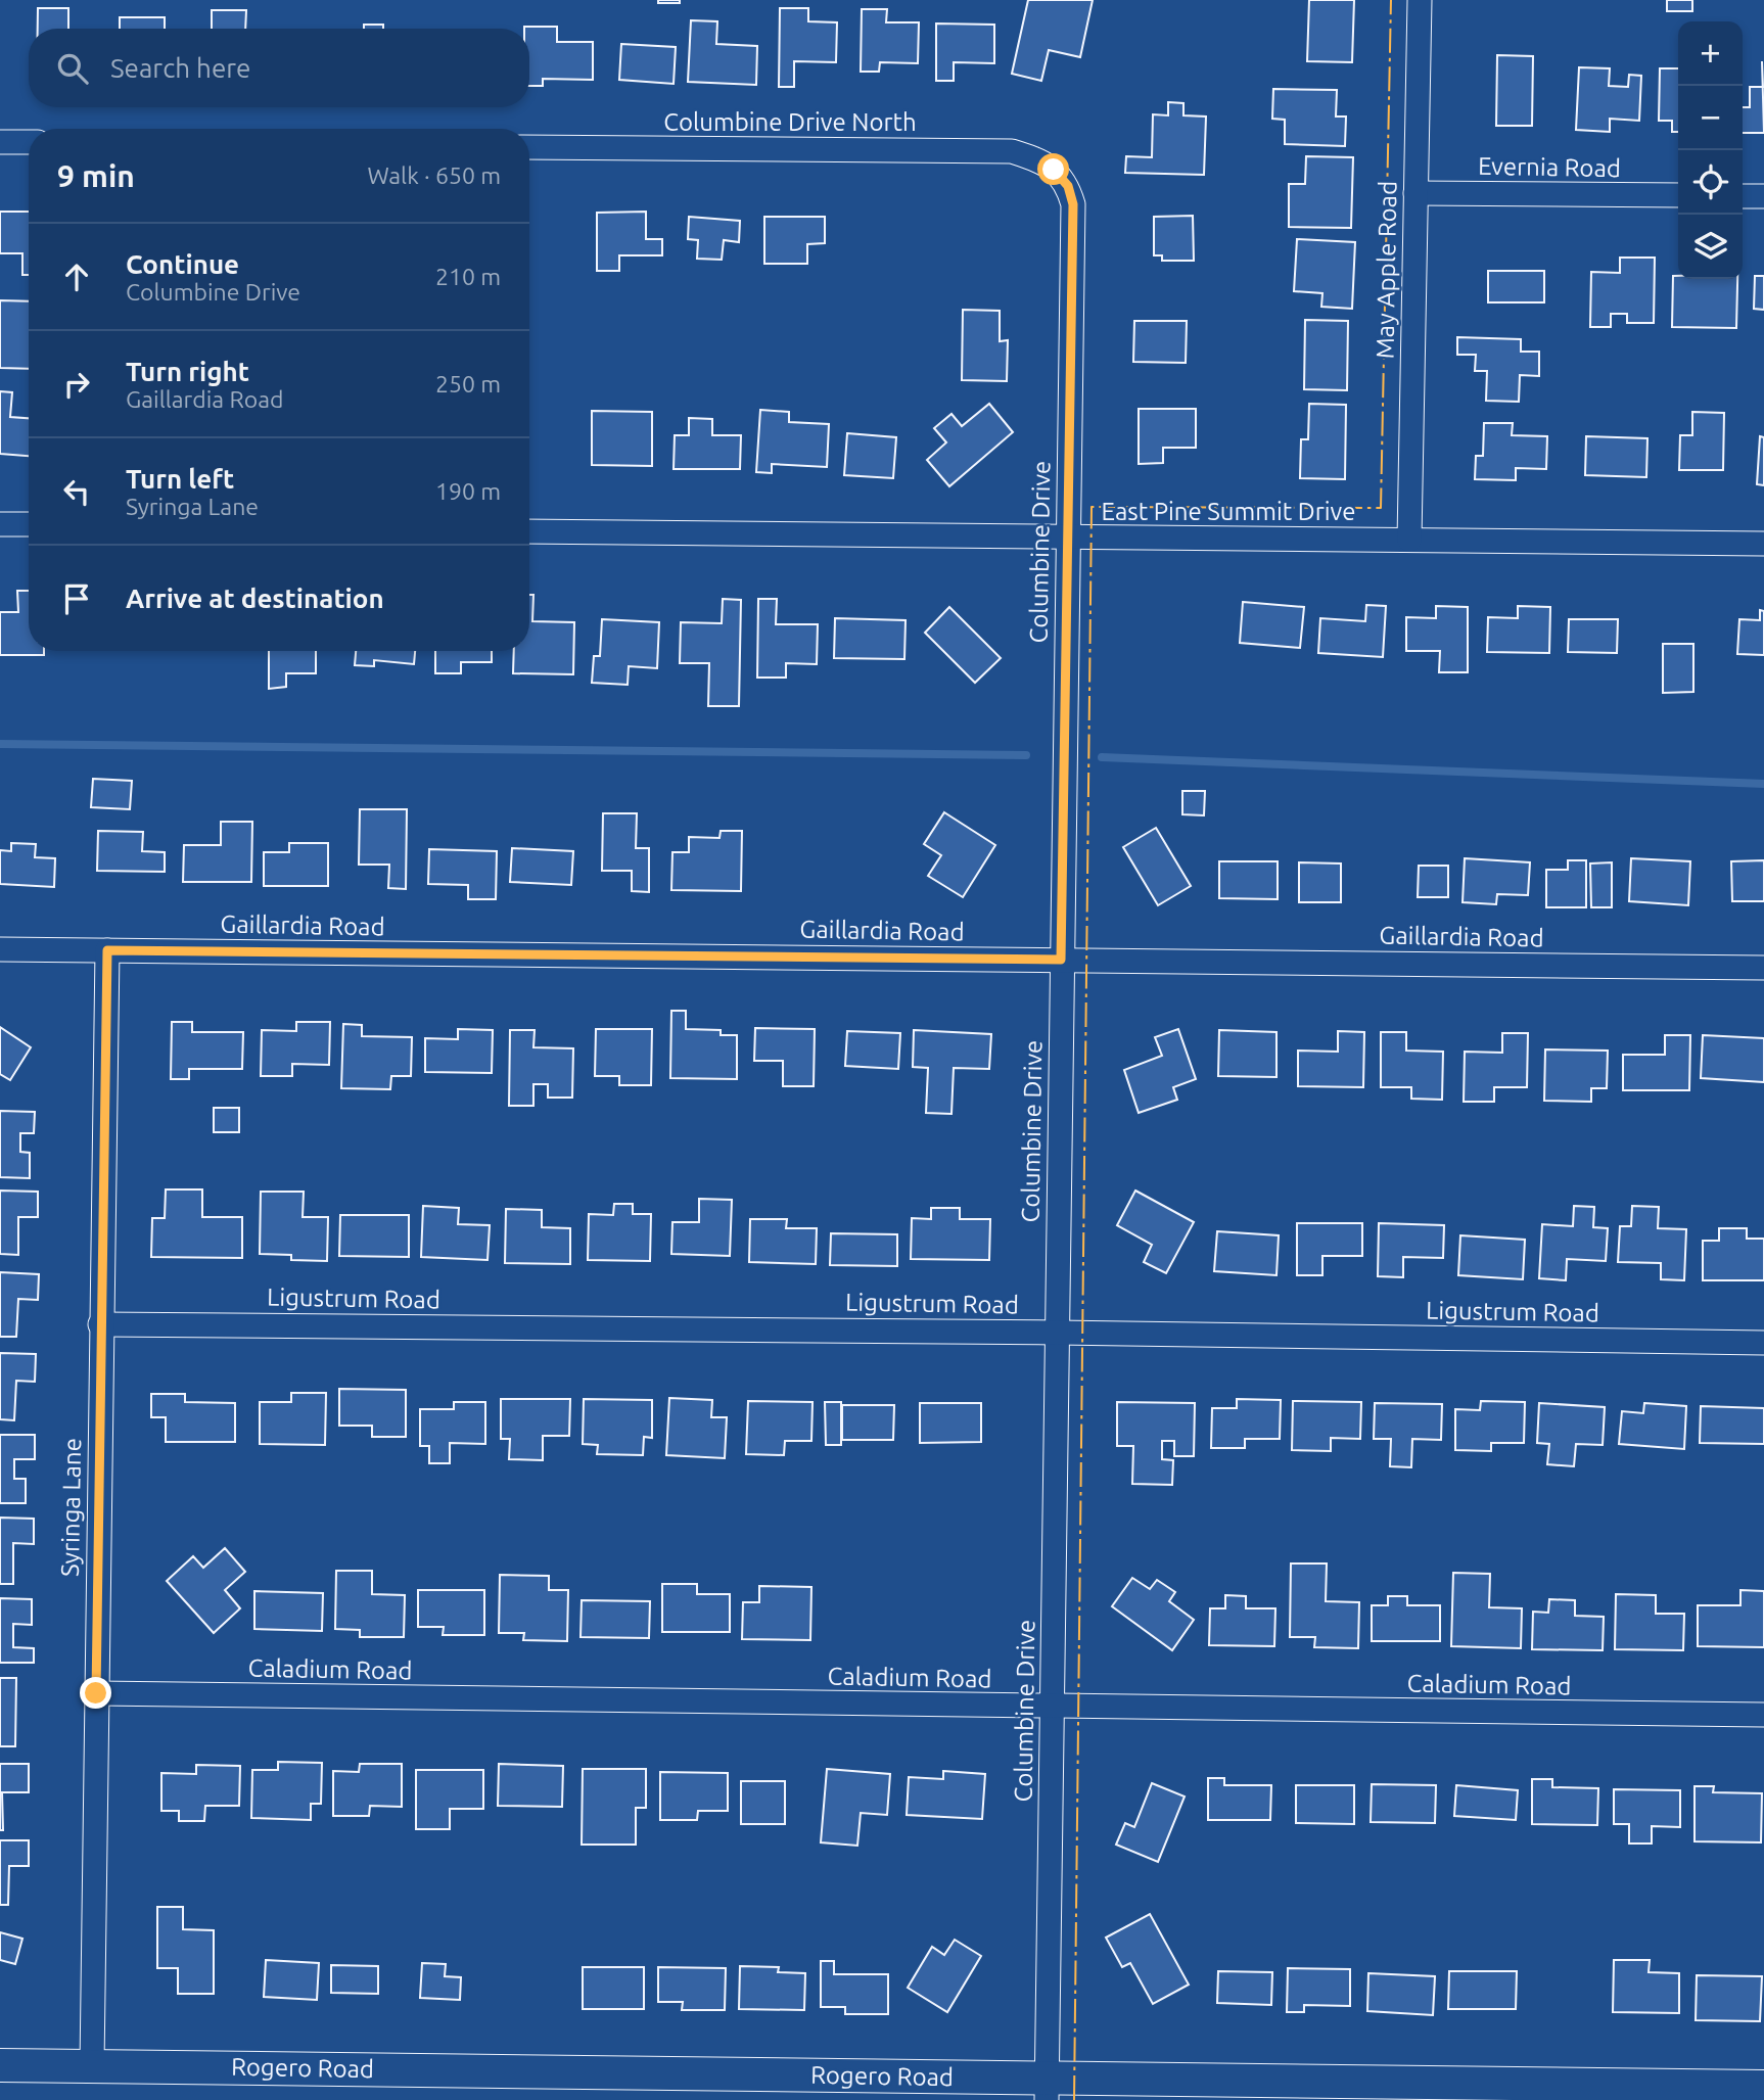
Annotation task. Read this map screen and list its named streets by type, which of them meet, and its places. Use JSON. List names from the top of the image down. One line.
{"streets":{"main road":["Rogero Road"],"street":["Columbine Drive North","Evernia Road","May Apple Road","East Pine Summit Drive","Columbine Drive","Gaillardia Road","Ligustrum Road","Syringa Lane","Caladium Road"]},"crossings":[["Columbine Drive North","Columbine Drive"],["Evernia Road","May Apple Road"],["May Apple Road","East Pine Summit Drive"],["East Pine Summit Drive","Columbine Drive"],["Columbine Drive","Gaillardia Road"],["Columbine Drive","Ligustrum Road"],["Columbine Drive","Caladium Road"],["Columbine Drive","Rogero Road"],["Gaillardia Road","Syringa Lane"],["Ligustrum Road","Syringa Lane"],["Syringa Lane","Caladium Road"],["Syringa Lane","Rogero Road"]],"page":{"map_buttons":["+","−"],"search":"Search here","heading":["9 min","Walk · 650 m"],"list":[["Continue","Columbine Drive","210 m"],["Turn right","Gaillardia Road","250 m"],["Turn left","Syringa Lane","190 m"],"Arrive at destination"]}}
